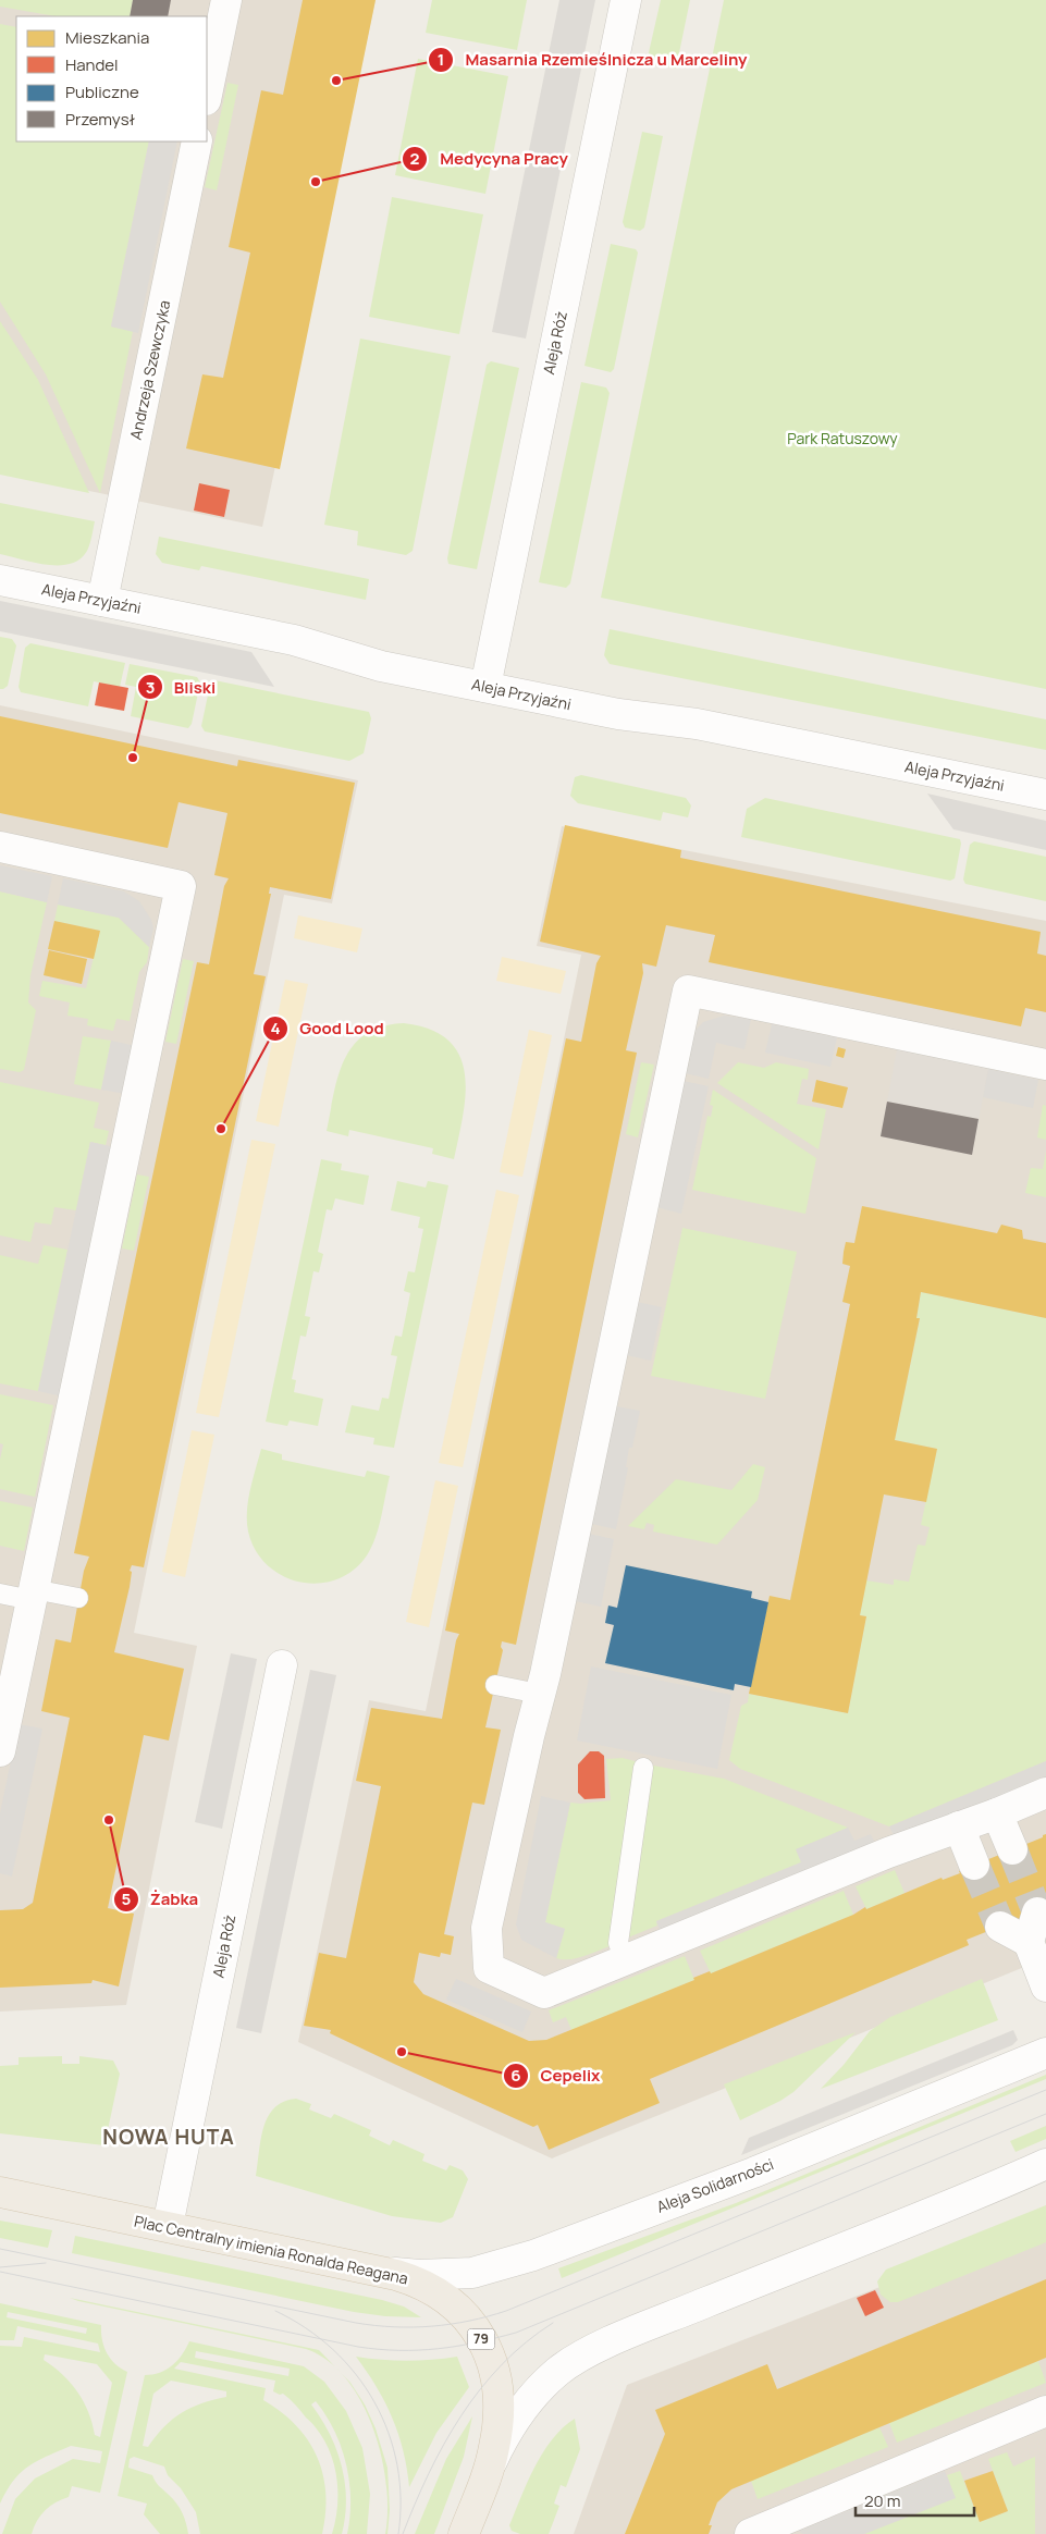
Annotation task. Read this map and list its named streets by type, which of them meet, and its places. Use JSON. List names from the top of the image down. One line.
{"streets":{"main road":["Plac Centralny imienia Ronalda Reagana","79"],"street":["Aleja Róż","Andrzeja Szewczyka","Aleja Przyjaźni","Aleja Solidarności"]},"crossings":[["Aleja Róż","Aleja Przyjaźni"],["Aleja Róż","Plac Centralny imienia Ronalda Reagana"],["Andrzeja Szewczyka","Aleja Przyjaźni"],["Aleja Solidarności","Plac Centralny imienia Ronalda Reagana"]],"districts":["NOWA HUTA"],"parks":["Park Ratuszowy"],"places":["Masarnia Rzemieślnicza u Marceliny","Medycyna Pracy","Bliski","Good Lood","Żabka","Cepelix"],"legend":["Mieszkania","Handel","Publiczne","Przemysł"],"scale_bar":"20 m"}
